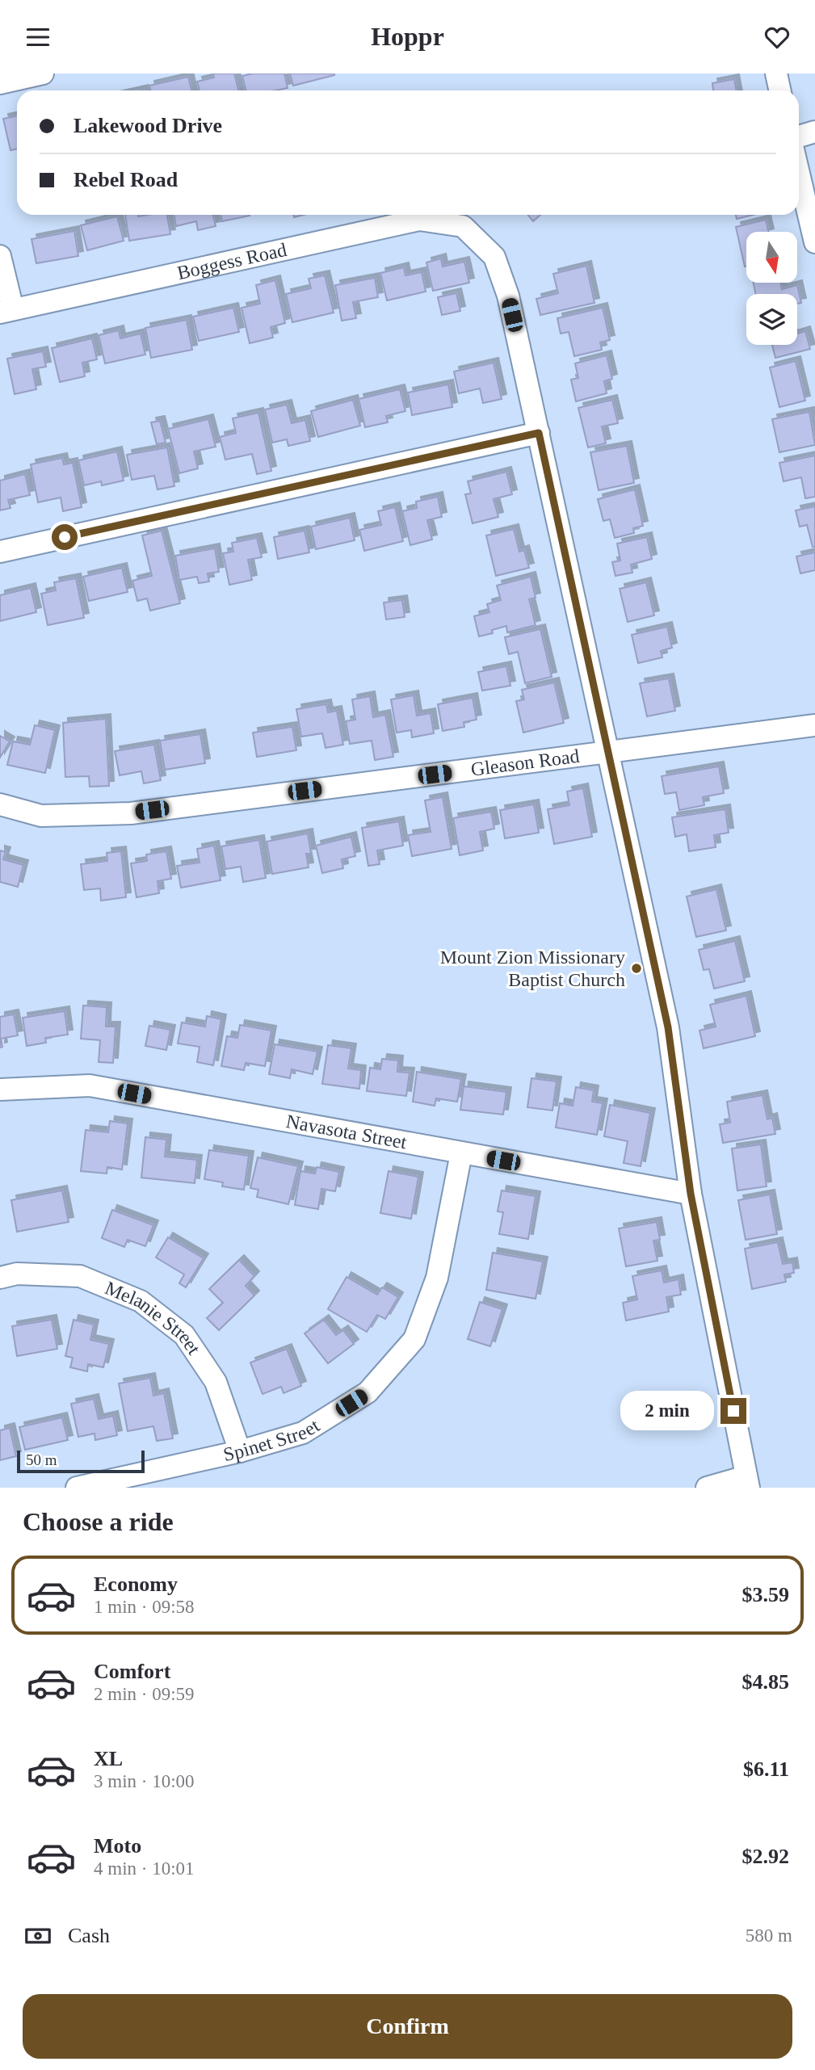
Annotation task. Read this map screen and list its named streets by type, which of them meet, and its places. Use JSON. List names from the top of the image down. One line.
{"streets":{"street":["Boggess Road","Gleason Road","Navasota Street","Melanie Street","Spinet Street"]},"crossings":[["Navasota Street","Spinet Street"],["Melanie Street","Spinet Street"]],"places":["Mount Zion Missionary Baptist Church"],"scale_bar":"50 m","north":"bottom","page":{"header":"Hoppr","banner":["Lakewood Drive","Rebel Road"],"bubble":"2 min","scale":"50 m","heading":"Choose a ride","list":[{"name":"Economy","note":"1 min · 09:58","value":"$3.59"},{"name":"Comfort","note":"2 min · 09:59","value":"$4.85"},{"name":"XL","note":"3 min · 10:00","value":"$6.11"},{"name":"Moto","note":"4 min · 10:01","value":"$2.92"}],"pay":["Cash","580 m"],"buttons":"Confirm"}}
